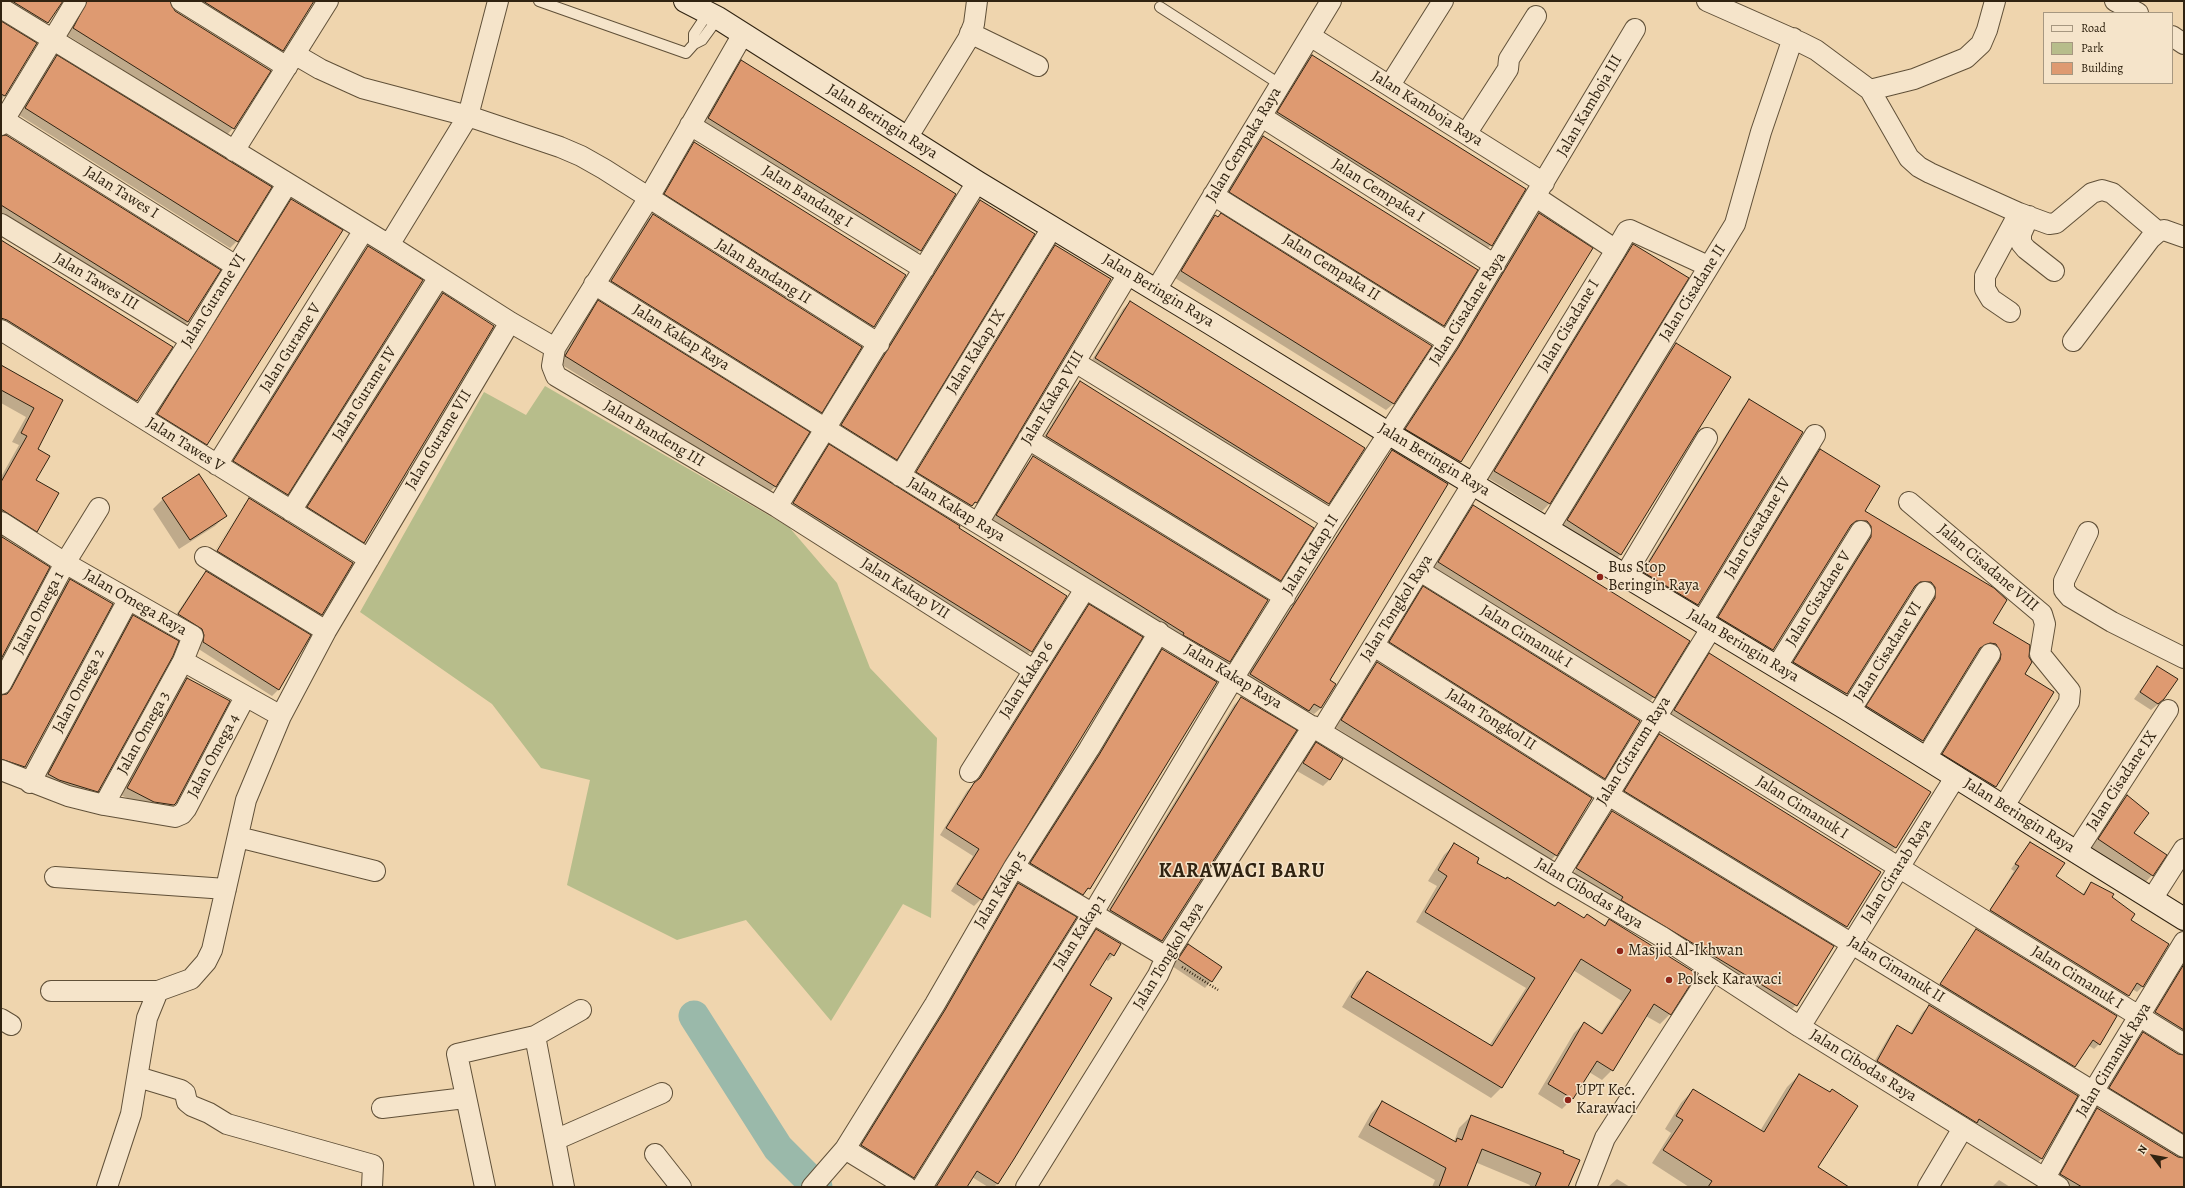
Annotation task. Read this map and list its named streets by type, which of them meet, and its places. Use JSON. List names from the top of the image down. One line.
{"streets":{"street":["Jalan Kamboja III","Jalan Kamboja Raya","Jalan Beringin Raya","Jalan Cempaka Raya","Jalan Cempaka I","Jalan Tawes I","Jalan Bandang I","Jalan Cempaka II","Jalan Bandang II","Jalan Tawes III","Jalan Cisadane II","Jalan Gurame VI","Jalan Cisadane Raya","Jalan Cisadane I","Jalan Kakap Raya","Jalan Gurame V","Jalan Kakap IX","Jalan Gurame IV","Jalan Kakap VIII","Jalan Bandeng III","Jalan Gurame VII","Jalan Tawes V","Jalan Cisadane IV","Jalan Kakap II","Jalan Cisadane VIII","Jalan Kakap VII","Jalan Cisadane V","Jalan Omega Raya","Jalan Tongkol Raya","Jalan Omega 1","Jalan Cimanuk I","Jalan Cisadane VI","Jalan Kakap 6","Jalan Omega 2","Jalan Tongkol II","Jalan Omega 3","Jalan Citarum Raya","Jalan Omega 4","Jalan Cisadane IX","Jalan Cirarab Raya","Jalan Kakap 5","Jalan Cibodas Raya","Jalan Kakap 1","Jalan Cimanuk II","Jalan Cimanuk Raya"]},"crossings":[["Jalan Kamboja III","Jalan Kamboja Raya"],["Jalan Kamboja III","Jalan Cisadane Raya"],["Jalan Kamboja Raya","Jalan Cempaka Raya"],["Jalan Kamboja Raya","Jalan Cisadane Raya"],["Jalan Beringin Raya","Jalan Cempaka Raya"],["Jalan Beringin Raya","Jalan Cisadane II"],["Jalan Beringin Raya","Jalan Cisadane Raya"],["Jalan Beringin Raya","Jalan Cisadane I"],["Jalan Beringin Raya","Jalan Kakap IX"],["Jalan Beringin Raya","Jalan Kakap VIII"],["Jalan Beringin Raya","Jalan Cisadane IV"],["Jalan Beringin Raya","Jalan Kakap II"],["Jalan Beringin Raya","Jalan Cisadane VIII"],["Jalan Beringin Raya","Jalan Cisadane V"],["Jalan Beringin Raya","Jalan Tongkol Raya"],["Jalan Beringin Raya","Jalan Cisadane VI"],["Jalan Beringin Raya","Jalan Citarum Raya"],["Jalan Beringin Raya","Jalan Cisadane IX"],["Jalan Beringin Raya","Jalan Cirarab Raya"],["Jalan Cempaka Raya","Jalan Cempaka I"],["Jalan Cempaka Raya","Jalan Cempaka II"],["Jalan Cempaka I","Jalan Cisadane Raya"],["Jalan Tawes I","Jalan Gurame VI"],["Jalan Cempaka II","Jalan Cisadane Raya"],["Jalan Tawes III","Jalan Gurame VI"],["Jalan Cisadane II","Jalan Cisadane I"],["Jalan Gurame VI","Jalan Tawes V"],["Jalan Cisadane Raya","Jalan Kakap II"],["Jalan Cisadane I","Jalan Tongkol Raya"],["Jalan Kakap Raya","Jalan Kakap IX"],["Jalan Kakap Raya","Jalan Kakap VIII"],["Jalan Kakap Raya","Jalan Kakap II"],["Jalan Kakap Raya","Jalan Tongkol Raya"],["Jalan Kakap Raya","Jalan Kakap 6"],["Jalan Kakap Raya","Jalan Kakap 5"],["Jalan Kakap Raya","Jalan Cibodas Raya"],["Jalan Kakap Raya","Jalan Kakap 1"],["Jalan Gurame V","Jalan Tawes V"],["Jalan Gurame IV","Jalan Tawes V"],["Jalan Bandeng III","Jalan Kakap VII"],["Jalan Gurame VII","Jalan Tawes V"],["Jalan Gurame VII","Jalan Omega Raya"],["Jalan Cisadane IV","Jalan Citarum Raya"],["Jalan Kakap II","Jalan Kakap 1"],["Jalan Kakap VII","Jalan Kakap 6"],["Jalan Omega Raya","Jalan Omega 1"],["Jalan Omega Raya","Jalan Omega 2"],["Jalan Omega Raya","Jalan Omega 3"],["Jalan Omega Raya","Jalan Omega 4"],["Jalan Tongkol Raya","Jalan Cimanuk I"],["Jalan Tongkol Raya","Jalan Tongkol II"],["Jalan Tongkol Raya","Jalan Cibodas Raya"],["Jalan Cimanuk I","Jalan Citarum Raya"],["Jalan Cimanuk I","Jalan Cirarab Raya"],["Jalan Cimanuk I","Jalan Cimanuk Raya"],["Jalan Tongkol II","Jalan Citarum Raya"],["Jalan Tongkol II","Jalan Cimanuk II"],["Jalan Omega 3","Jalan Omega 4"],["Jalan Citarum Raya","Jalan Cibodas Raya"],["Jalan Citarum Raya","Jalan Cimanuk II"],["Jalan Cirarab Raya","Jalan Cibodas Raya"],["Jalan Cirarab Raya","Jalan Cimanuk II"],["Jalan Cibodas Raya","Jalan Cimanuk Raya"],["Jalan Cimanuk II","Jalan Cimanuk Raya"]],"districts":["KARAWACI BARU"],"places":["Bus Stop Beringin Raya","Masjid Al-Ikhwan","Polsek Karawaci","UPT Kec. Karawaci"],"legend":["Road","Park","Building"],"north":"top left"}
